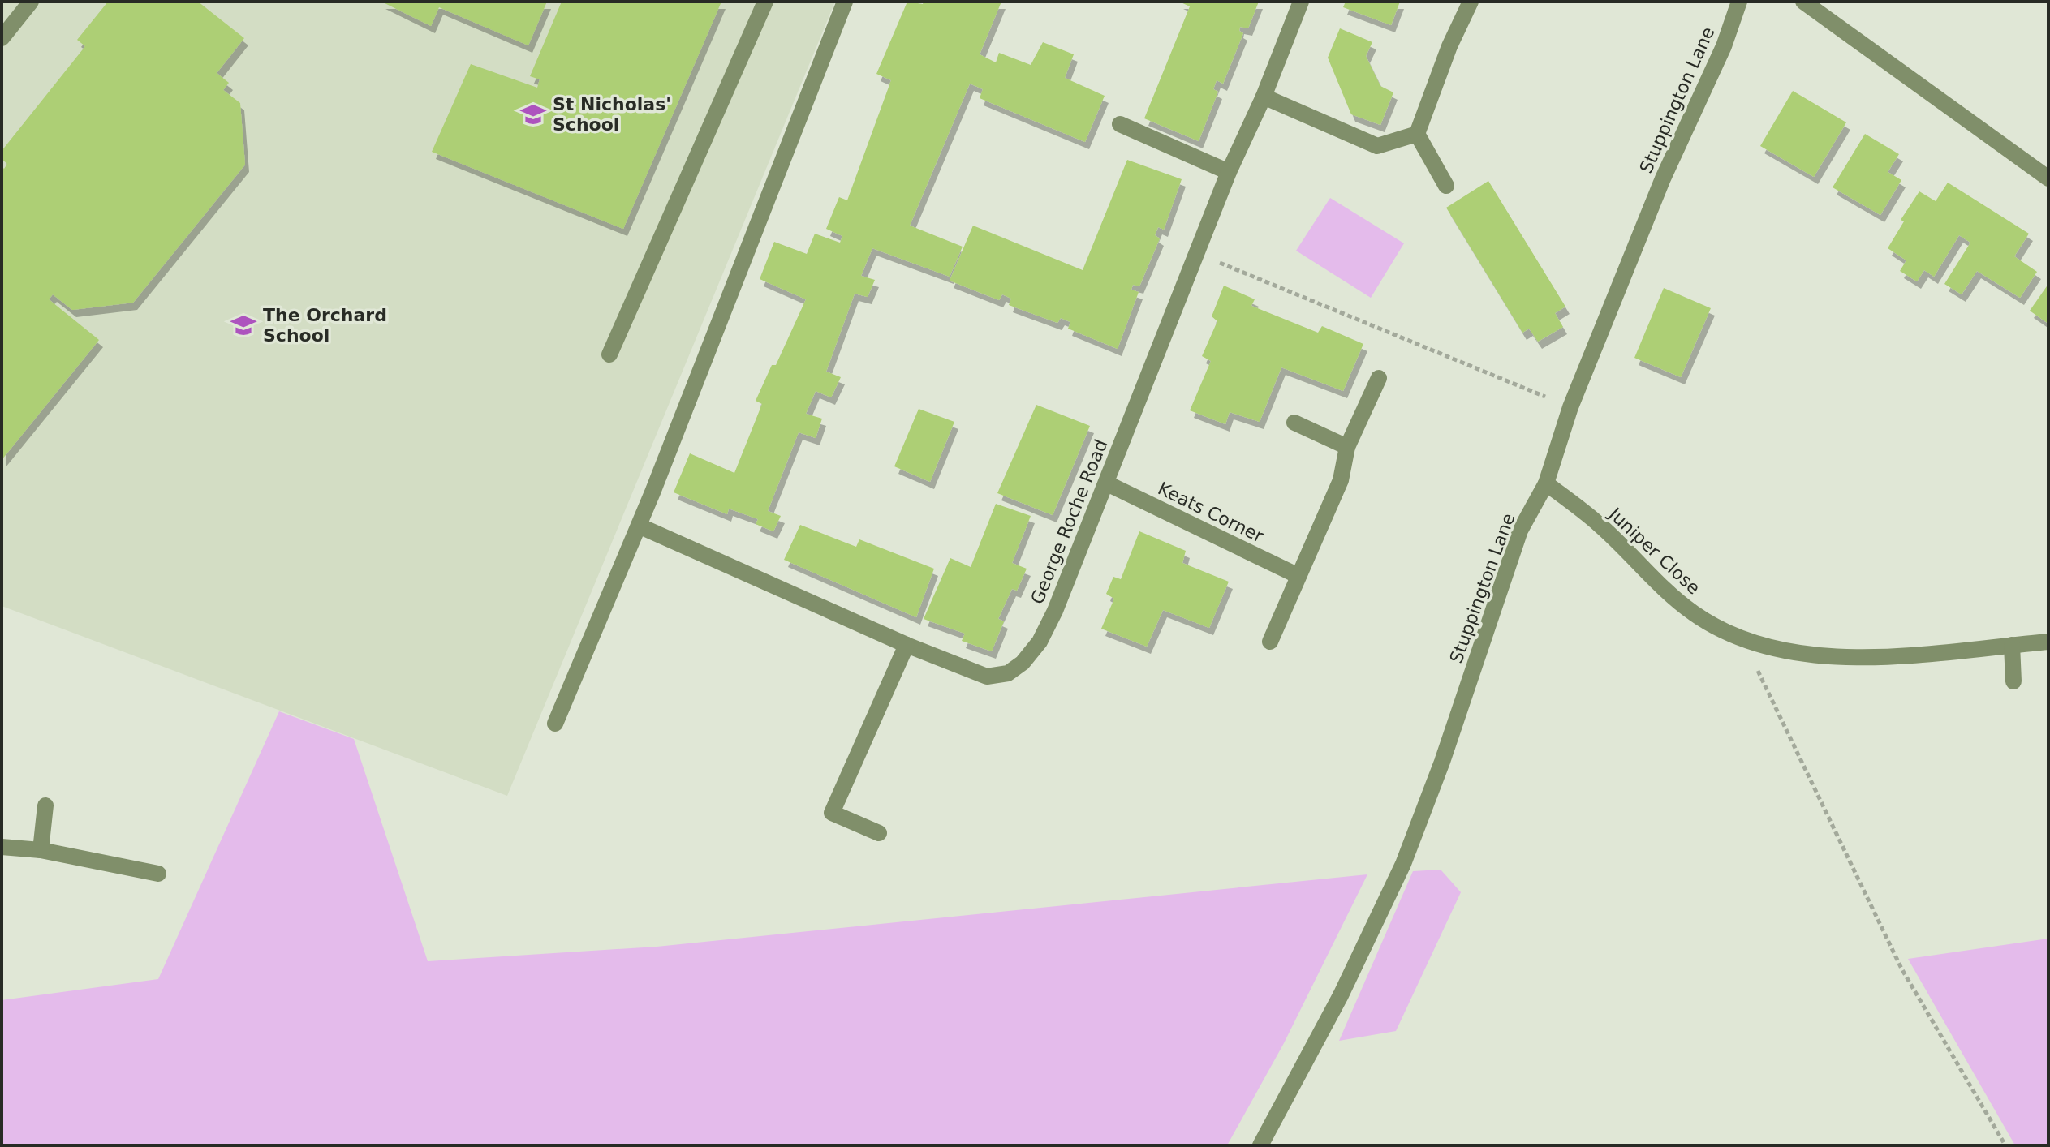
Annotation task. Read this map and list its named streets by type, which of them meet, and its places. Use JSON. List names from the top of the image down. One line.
{"streets":{"street":["Stuppington Lane","Keats Corner","George Roche Road","Juniper Close"]},"crossings":[["Stuppington Lane","Juniper Close"],["Keats Corner","George Roche Road"]],"places":{"school or university":["St Nicholas' School","The Orchard School"]}}
